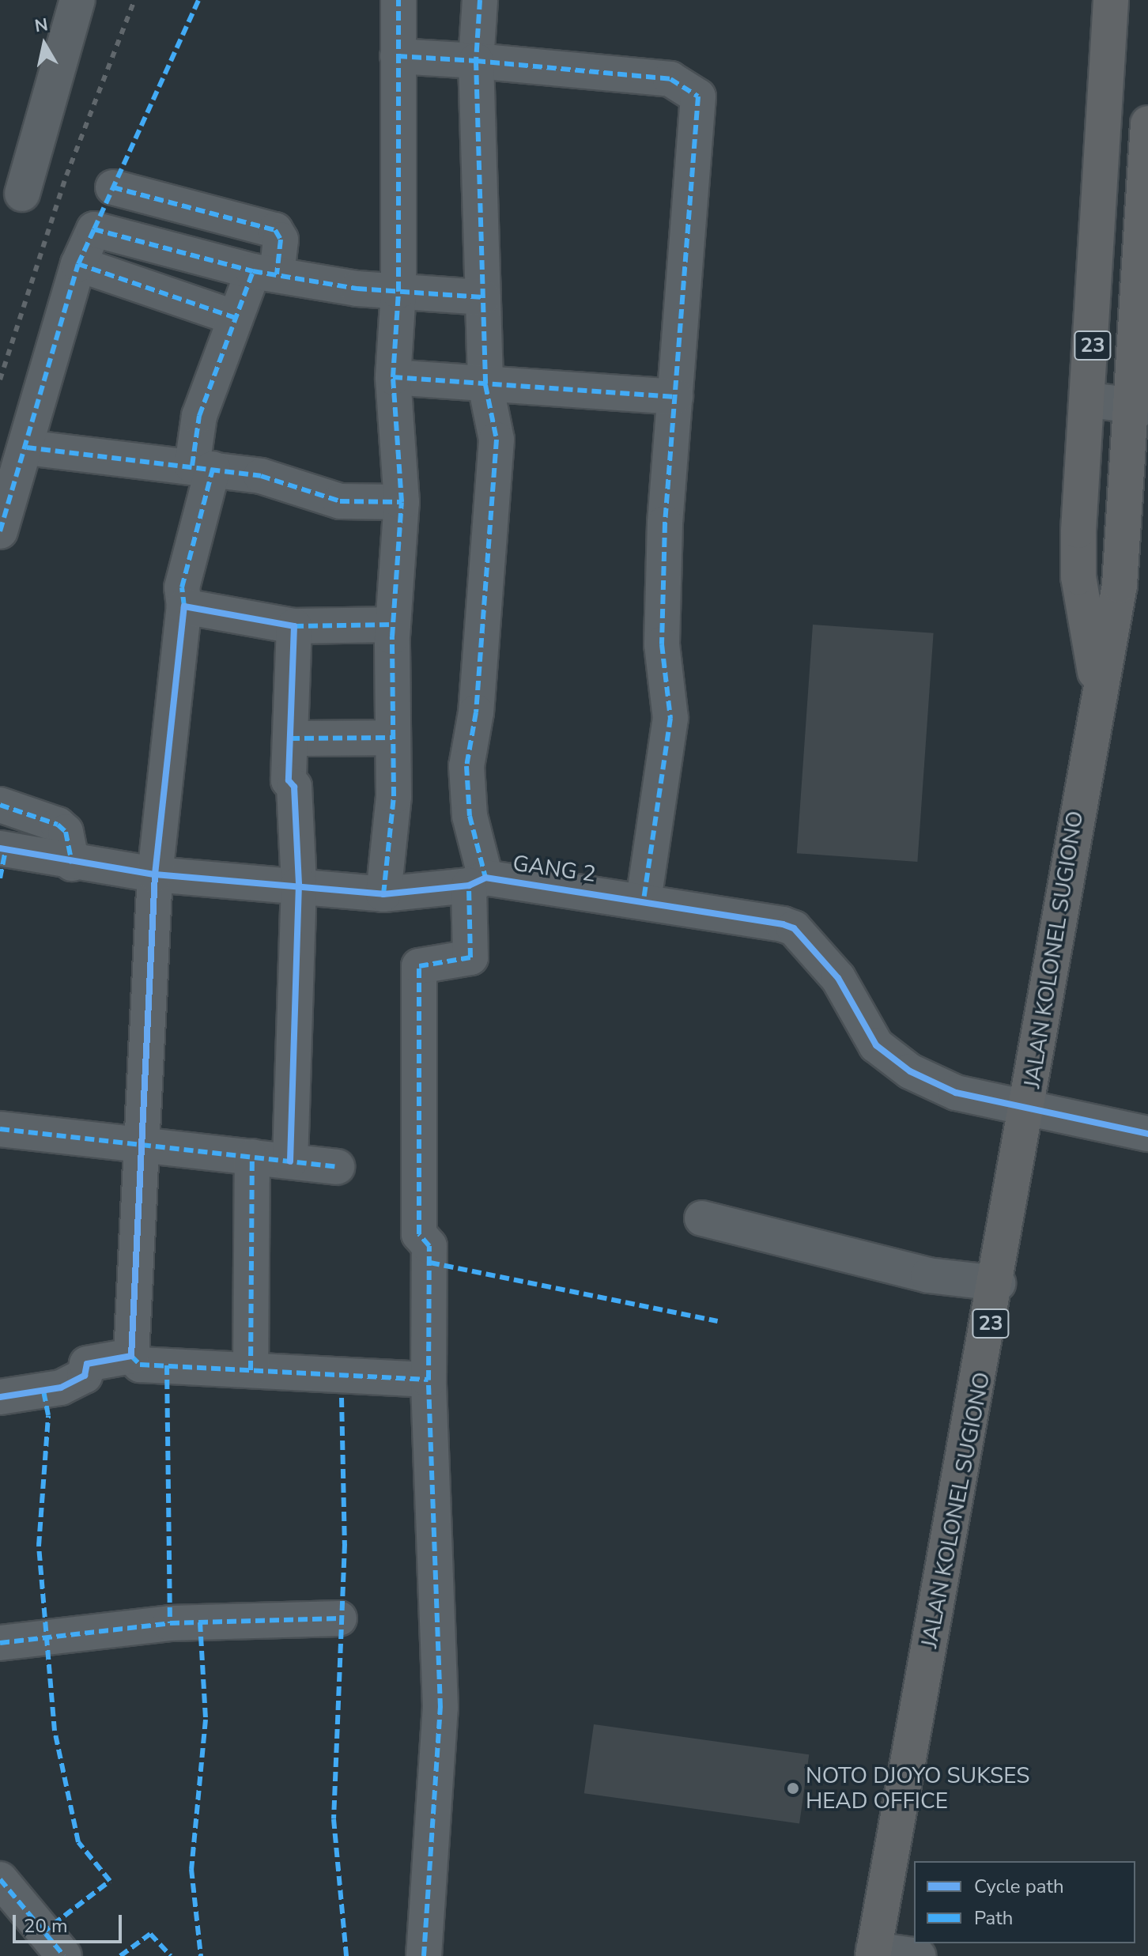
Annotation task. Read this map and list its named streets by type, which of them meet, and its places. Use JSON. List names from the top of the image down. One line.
{"streets":{"highway":["23","JALAN KOLONEL SUGIONO"],"street":["GANG 2"]},"crossings":[["GANG 2","JALAN KOLONEL SUGIONO"]],"places":["NOTO DJOYO SUKSES HEAD OFFICE"],"legend":["Cycle path","Path"],"scale_bar":"20 m","north":"top"}
